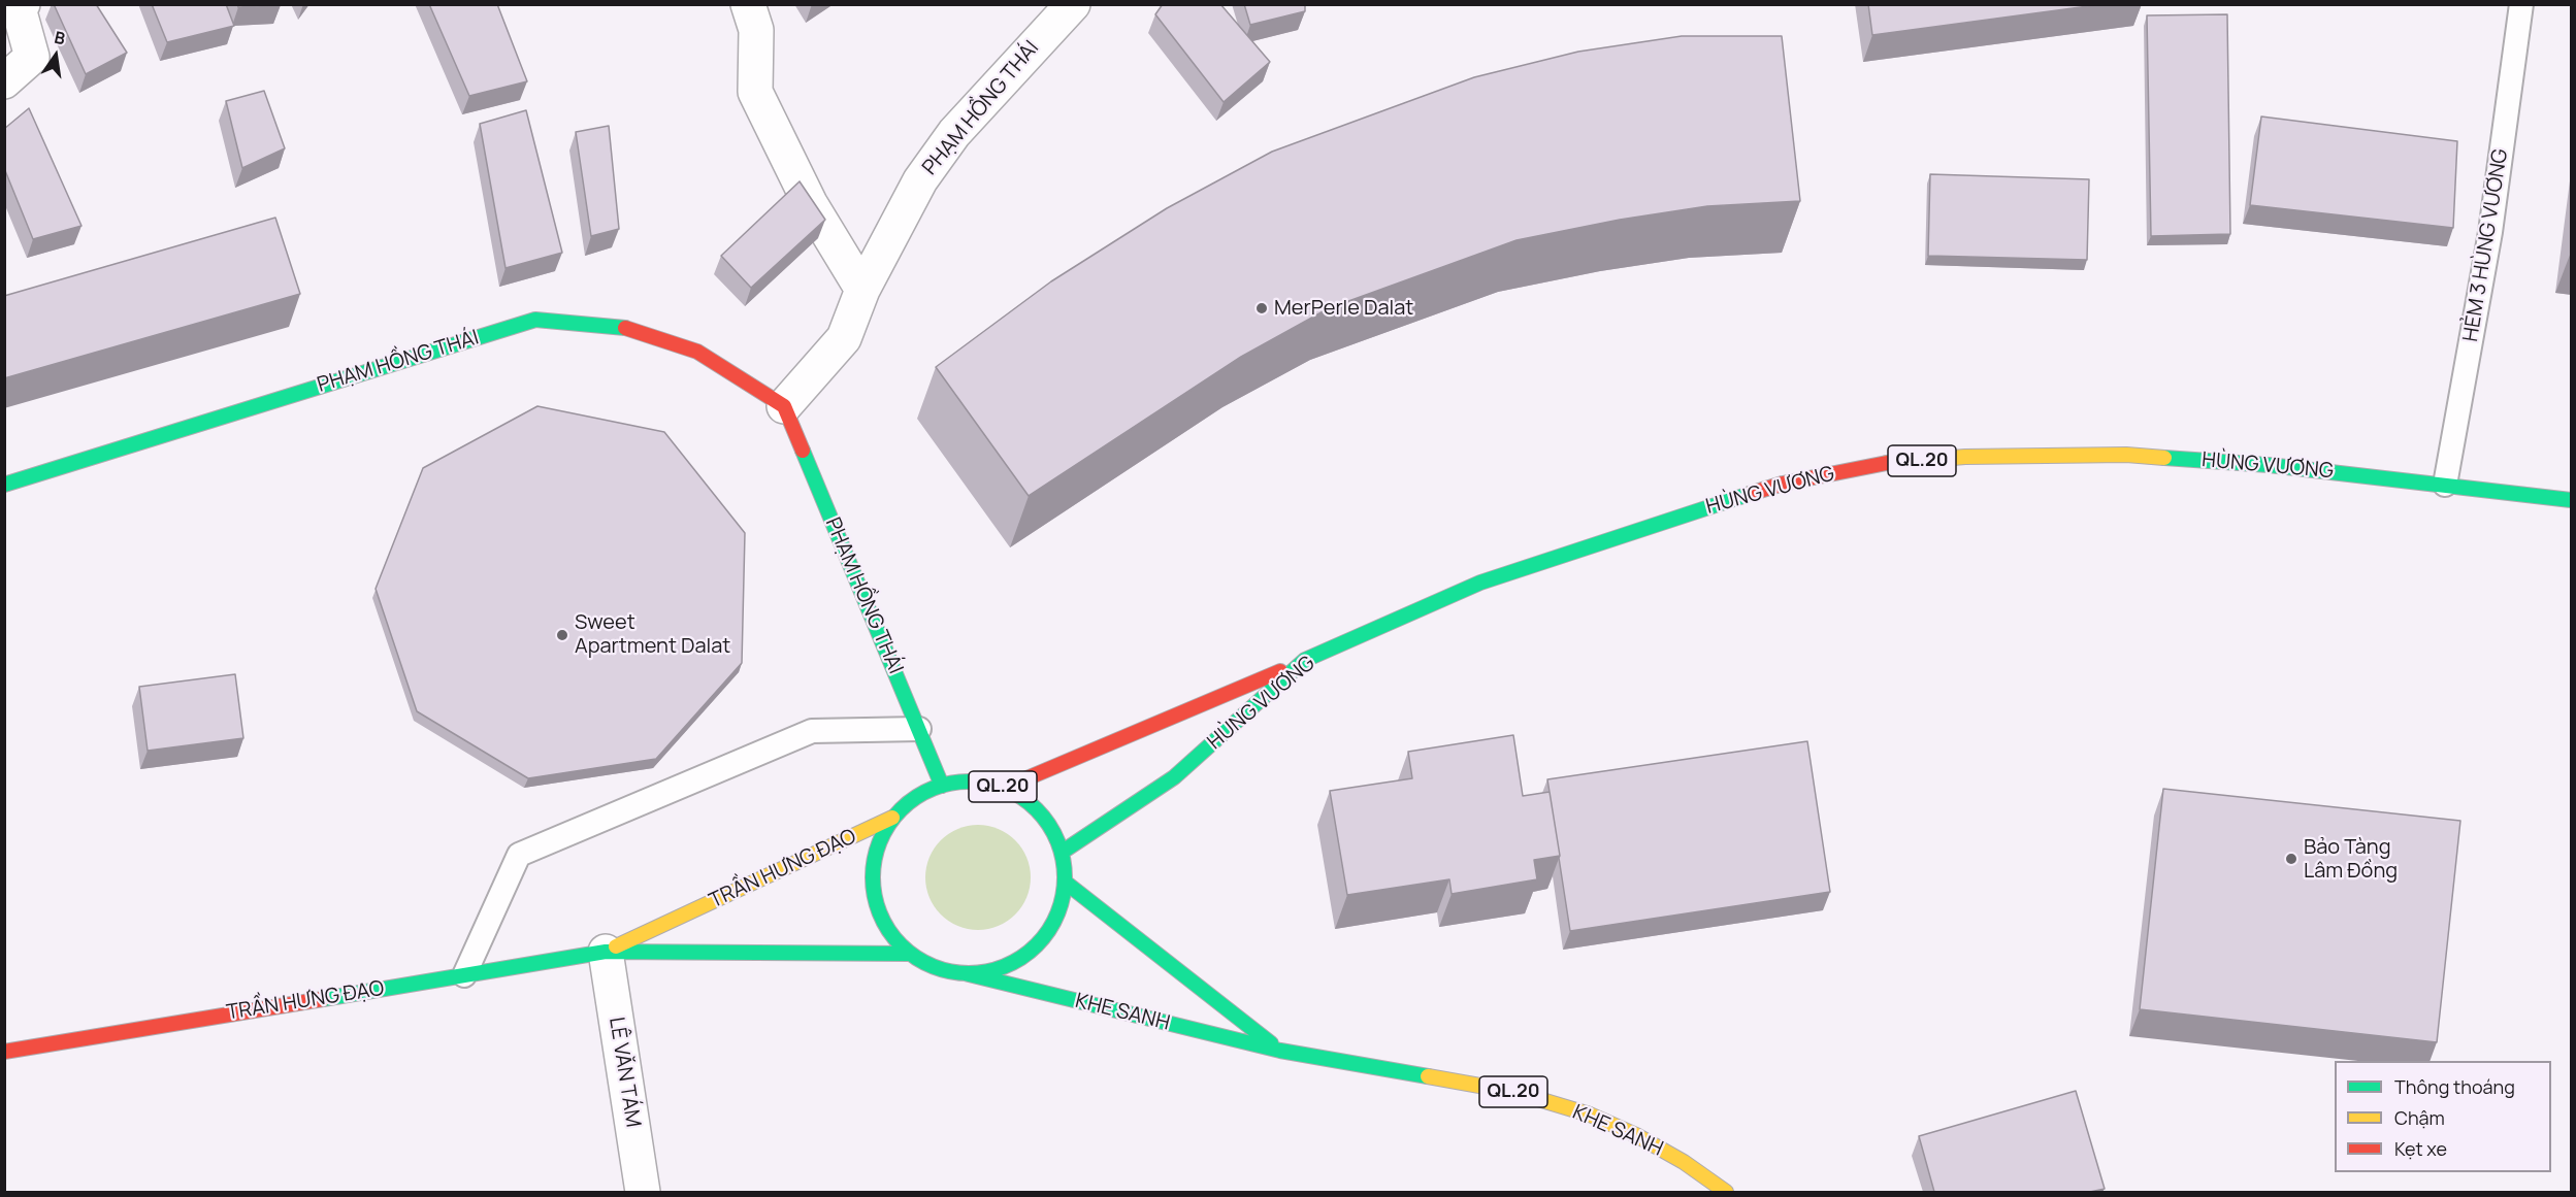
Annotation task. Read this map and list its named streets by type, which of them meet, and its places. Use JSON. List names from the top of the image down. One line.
{"streets":{"main road":["PHẠM HỒNG THÁI","QL.20","HÙNG VƯƠNG","TRẦN HƯNG ĐẠO","KHE SANH"],"street":["LÊ VĂN TÁM"],"lane":["HẺM 3 HÙNG VƯƠNG"]},"crossings":[["PHẠM HỒNG THÁI","QL.20"],["PHẠM HỒNG THÁI","HÙNG VƯƠNG"],["PHẠM HỒNG THÁI","TRẦN HƯNG ĐẠO"],["PHẠM HỒNG THÁI","KHE SANH"],["HẺM 3 HÙNG VƯƠNG","HÙNG VƯƠNG"],["QL.20","HÙNG VƯƠNG"],["QL.20","TRẦN HƯNG ĐẠO"],["QL.20","KHE SANH"],["HÙNG VƯƠNG","TRẦN HƯNG ĐẠO"],["HÙNG VƯƠNG","KHE SANH"],["TRẦN HƯNG ĐẠO","KHE SANH"],["TRẦN HƯNG ĐẠO","LÊ VĂN TÁM"]],"places":["MerPerle Dalat","Sweet Apartment Dalat","Bảo Tàng Lâm Đồng"],"legend":["Thông thoáng","Chậm","Kẹt xe"],"north":"top"}
